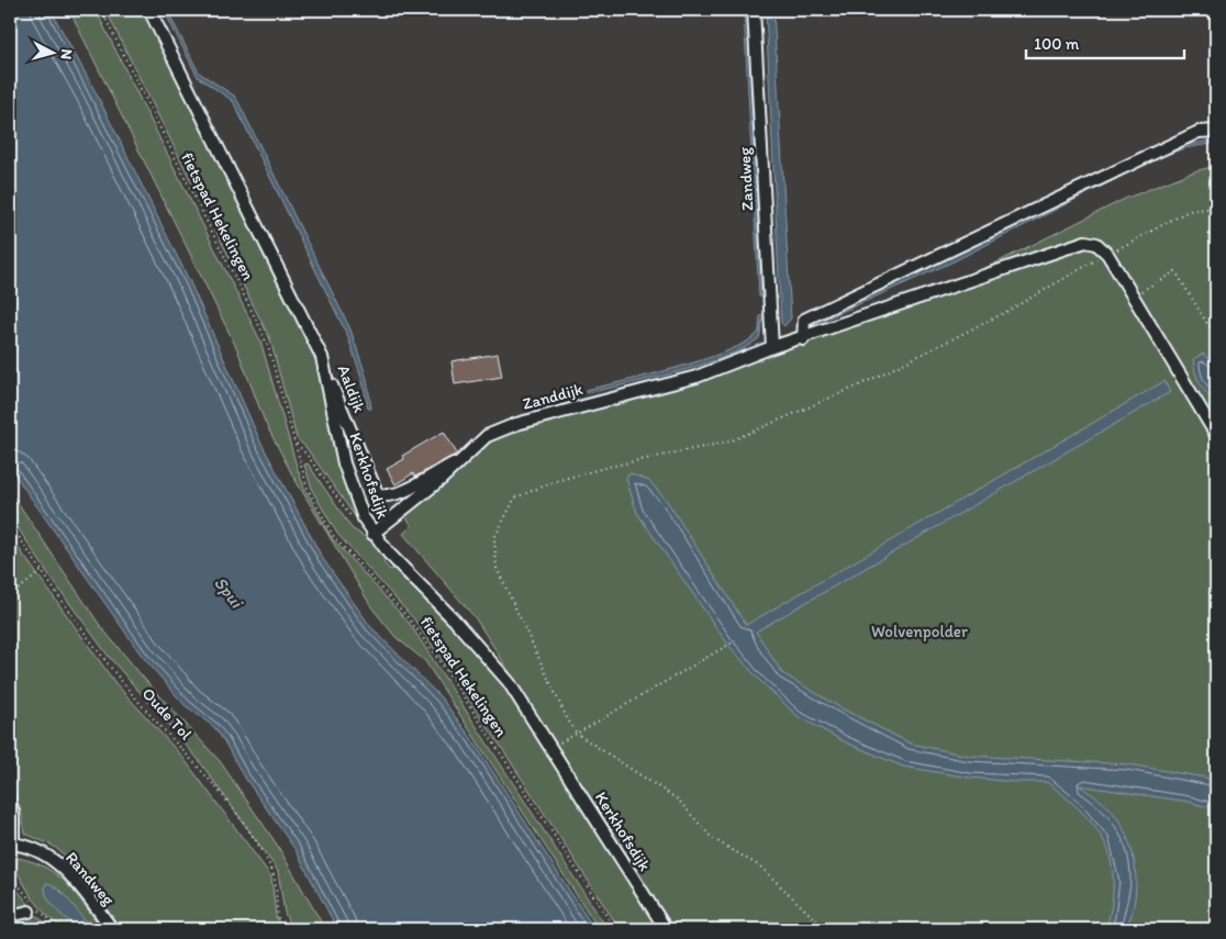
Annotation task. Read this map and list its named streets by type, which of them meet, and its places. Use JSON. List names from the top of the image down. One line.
{"streets":{"street":["Zandweg","Aaldijk","Zanddijk","Kerkhofsdijk","Randweg"],"path":["fietspad Hekelingen","Oude Tol"]},"crossings":[["Zandweg","Zanddijk"],["Aaldijk","Zanddijk"],["Aaldijk","Kerkhofsdijk"],["Zanddijk","Kerkhofsdijk"]],"water":["Spui"],"parks":["Wolvenpolder"],"scale_bar":"100 m","north":"right"}
